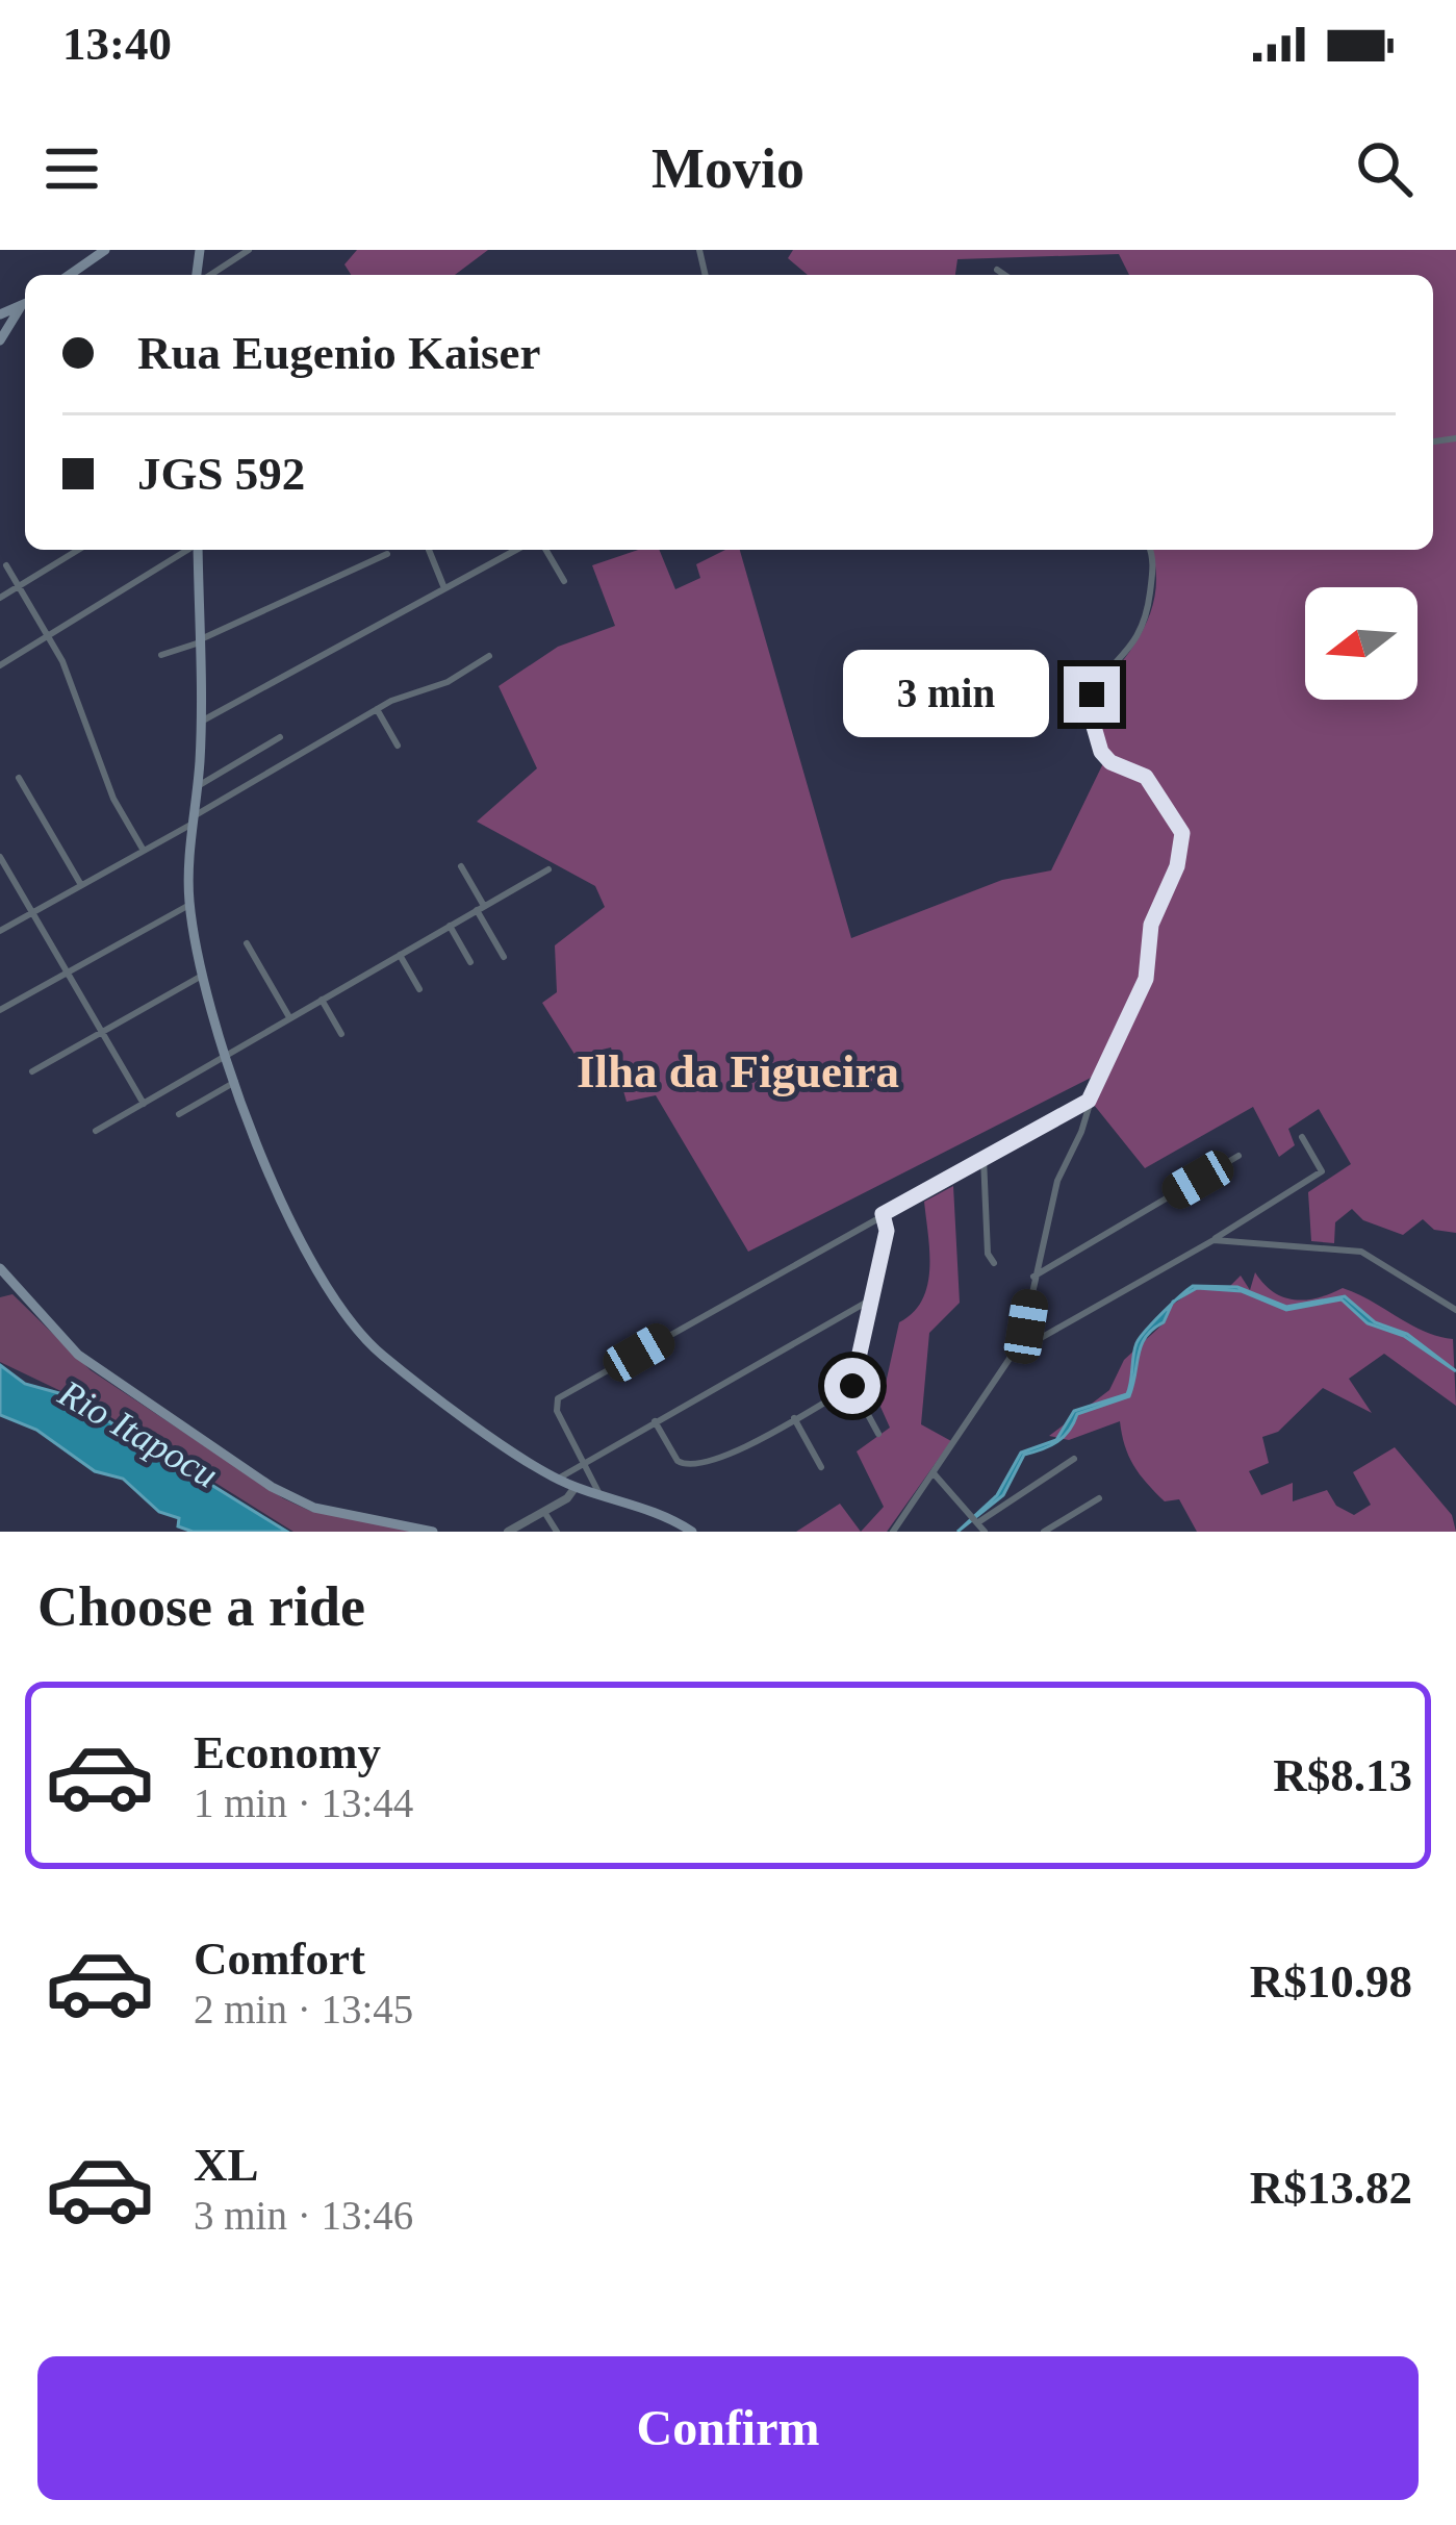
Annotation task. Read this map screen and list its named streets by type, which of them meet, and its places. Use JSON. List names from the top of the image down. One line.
{"districts":["Ilha da Figueira"],"water":["Rio Itapocu"],"north":"left","page":{"status":"13:40","header":"Movio","banner":["Rua Eugenio Kaiser","JGS 592"],"bubble":"3 min","heading":"Choose a ride","list":[{"name":"Economy","note":"1 min · 13:44","value":"R$8.13"},{"name":"Comfort","note":"2 min · 13:45","value":"R$10.98"},{"name":"XL","note":"3 min · 13:46","value":"R$13.82"}],"buttons":"Confirm"}}
